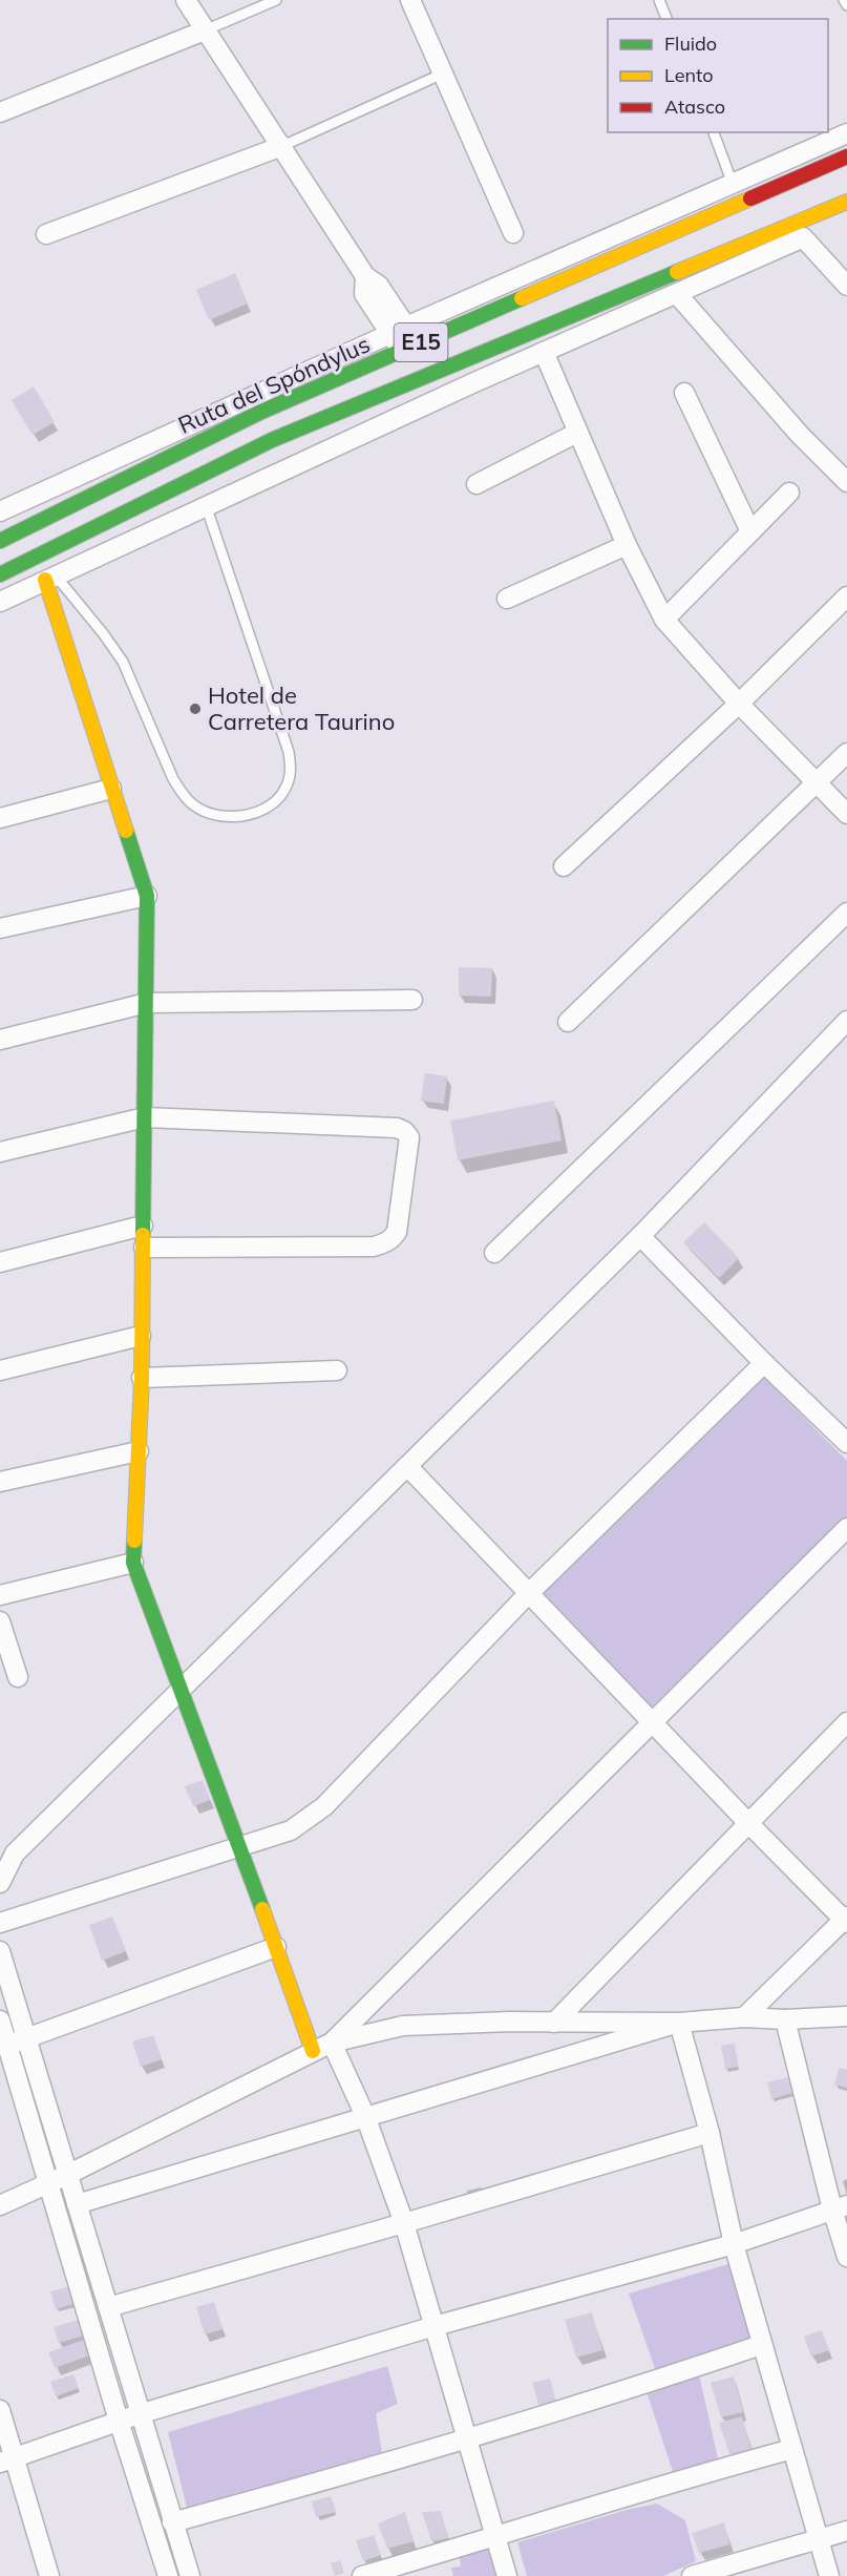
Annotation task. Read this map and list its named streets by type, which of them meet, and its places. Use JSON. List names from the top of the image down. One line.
{"streets":{"main road":["E15","Ruta del Spóndylus"]},"places":["Hotel de Carretera Taurino"],"legend":["Fluido","Lento","Atasco"]}
